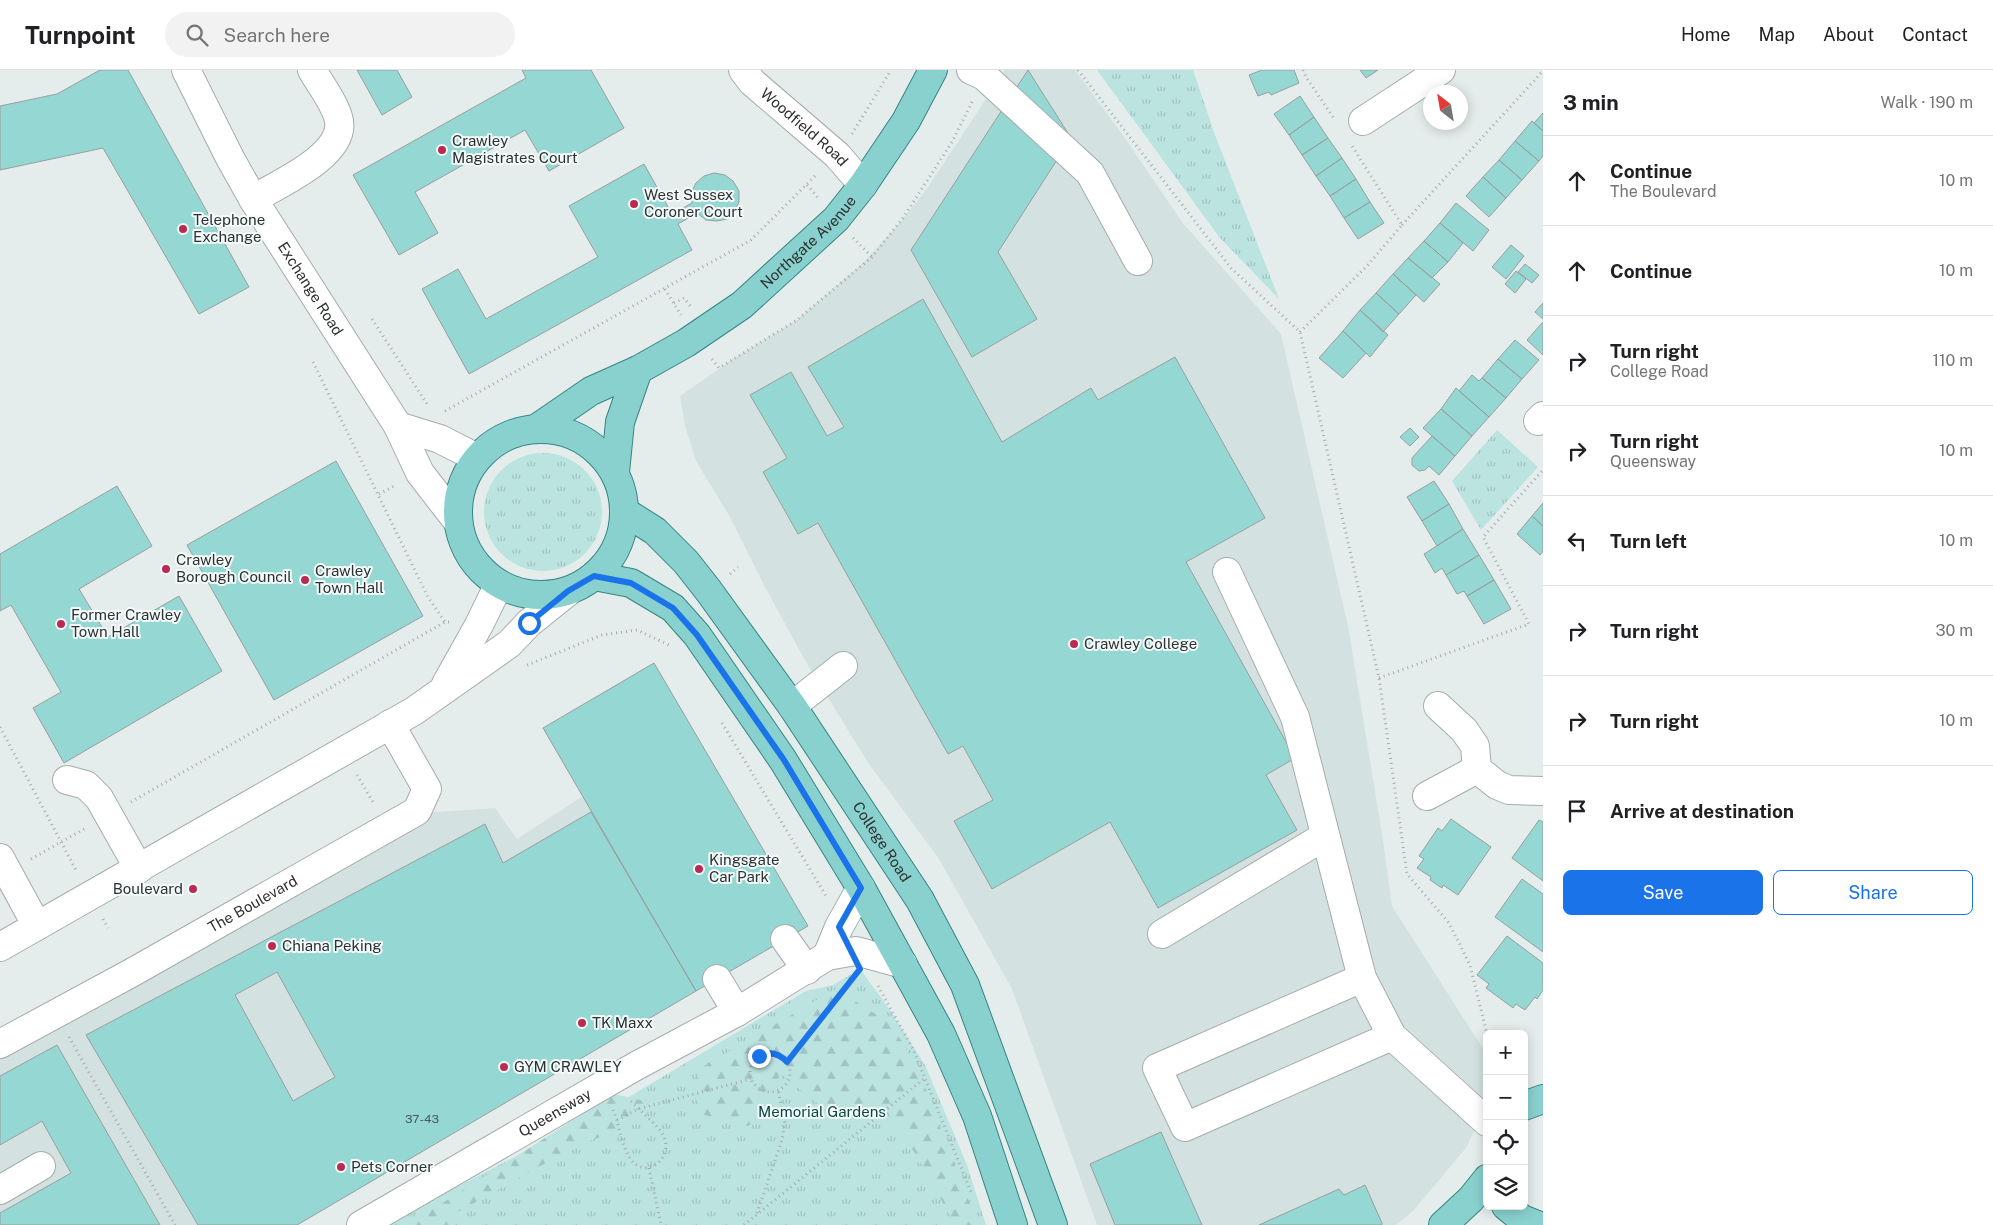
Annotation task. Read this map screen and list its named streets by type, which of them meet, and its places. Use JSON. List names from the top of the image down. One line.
{"streets":{"main road":["Northgate Avenue","College Road"],"street":["Woodfield Road","Exchange Road","The Boulevard","Queensway"]},"crossings":[["Woodfield Road","Northgate Avenue"],["Northgate Avenue","Exchange Road"],["Northgate Avenue","College Road"],["Exchange Road","College Road"]],"parks":["Memorial Gardens"],"places":["Crawley Magistrates Court","West Sussex Coroner Court","Telephone Exchange","Crawley Borough Council","Crawley Town Hall","Former Crawley Town Hall","Crawley College","Kingsgate Car Park","Boulevard","Chiana Peking","TK Maxx","GYM CRAWLEY","Pets Corner"],"house_numbers":["37-43"],"north":"top left","page":{"header":"Turnpoint","search":"Search here","nav":["Home","Map","About","Contact"],"heading":["3 min","Walk · 190 m"],"list":[["Continue","The Boulevard","10 m"],["Continue","10 m"],["Turn right","College Road","110 m"],["Turn right","Queensway","10 m"],["Turn left","10 m"],["Turn right","30 m"],["Turn right","10 m"],"Arrive at destination"],"buttons":["Save","Share"],"map_buttons":["+","−"]}}
